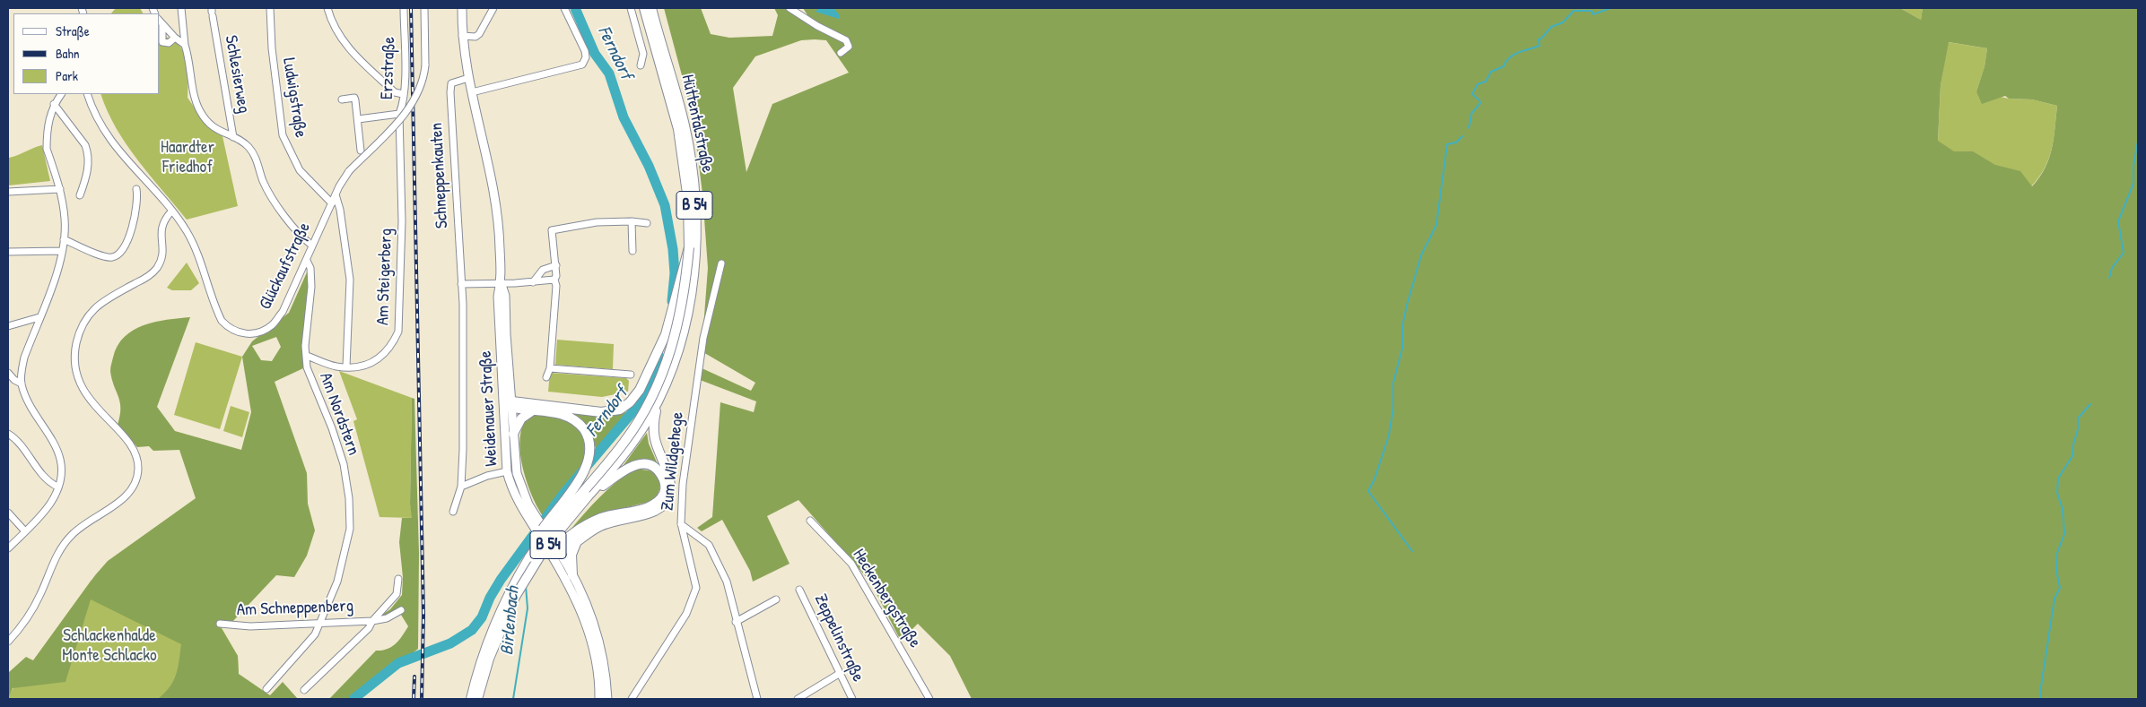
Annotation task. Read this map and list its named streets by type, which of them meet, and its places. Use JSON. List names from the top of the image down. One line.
{"streets":{"highway":["Hüttentalstraße","B 54"],"main road":["Weidenauer Straße"],"street":["Erzstraße","Schlesierweg","Ludwigstraße","Schneppenkauten","Glückaufstraße","Am Steigerberg","Am Nordstern","Zum Wildgehege","Heckenbergstraße","Am Schneppenberg","Zeppelinstraße"]},"crossings":[["Erzstraße","Am Steigerberg"],["Ludwigstraße","Glückaufstraße"],["Hüttentalstraße","B 54"],["Schneppenkauten","Weidenauer Straße"],["Glückaufstraße","Am Nordstern"],["Am Steigerberg","Am Nordstern"],["Am Nordstern","Am Schneppenberg"]],"water":["Ferndorf","Birlenbach"],"parks":["Haardter Friedhof","Schlackenhalde Monte Schlacko"],"legend":["Straße","Bahn","Park"]}
